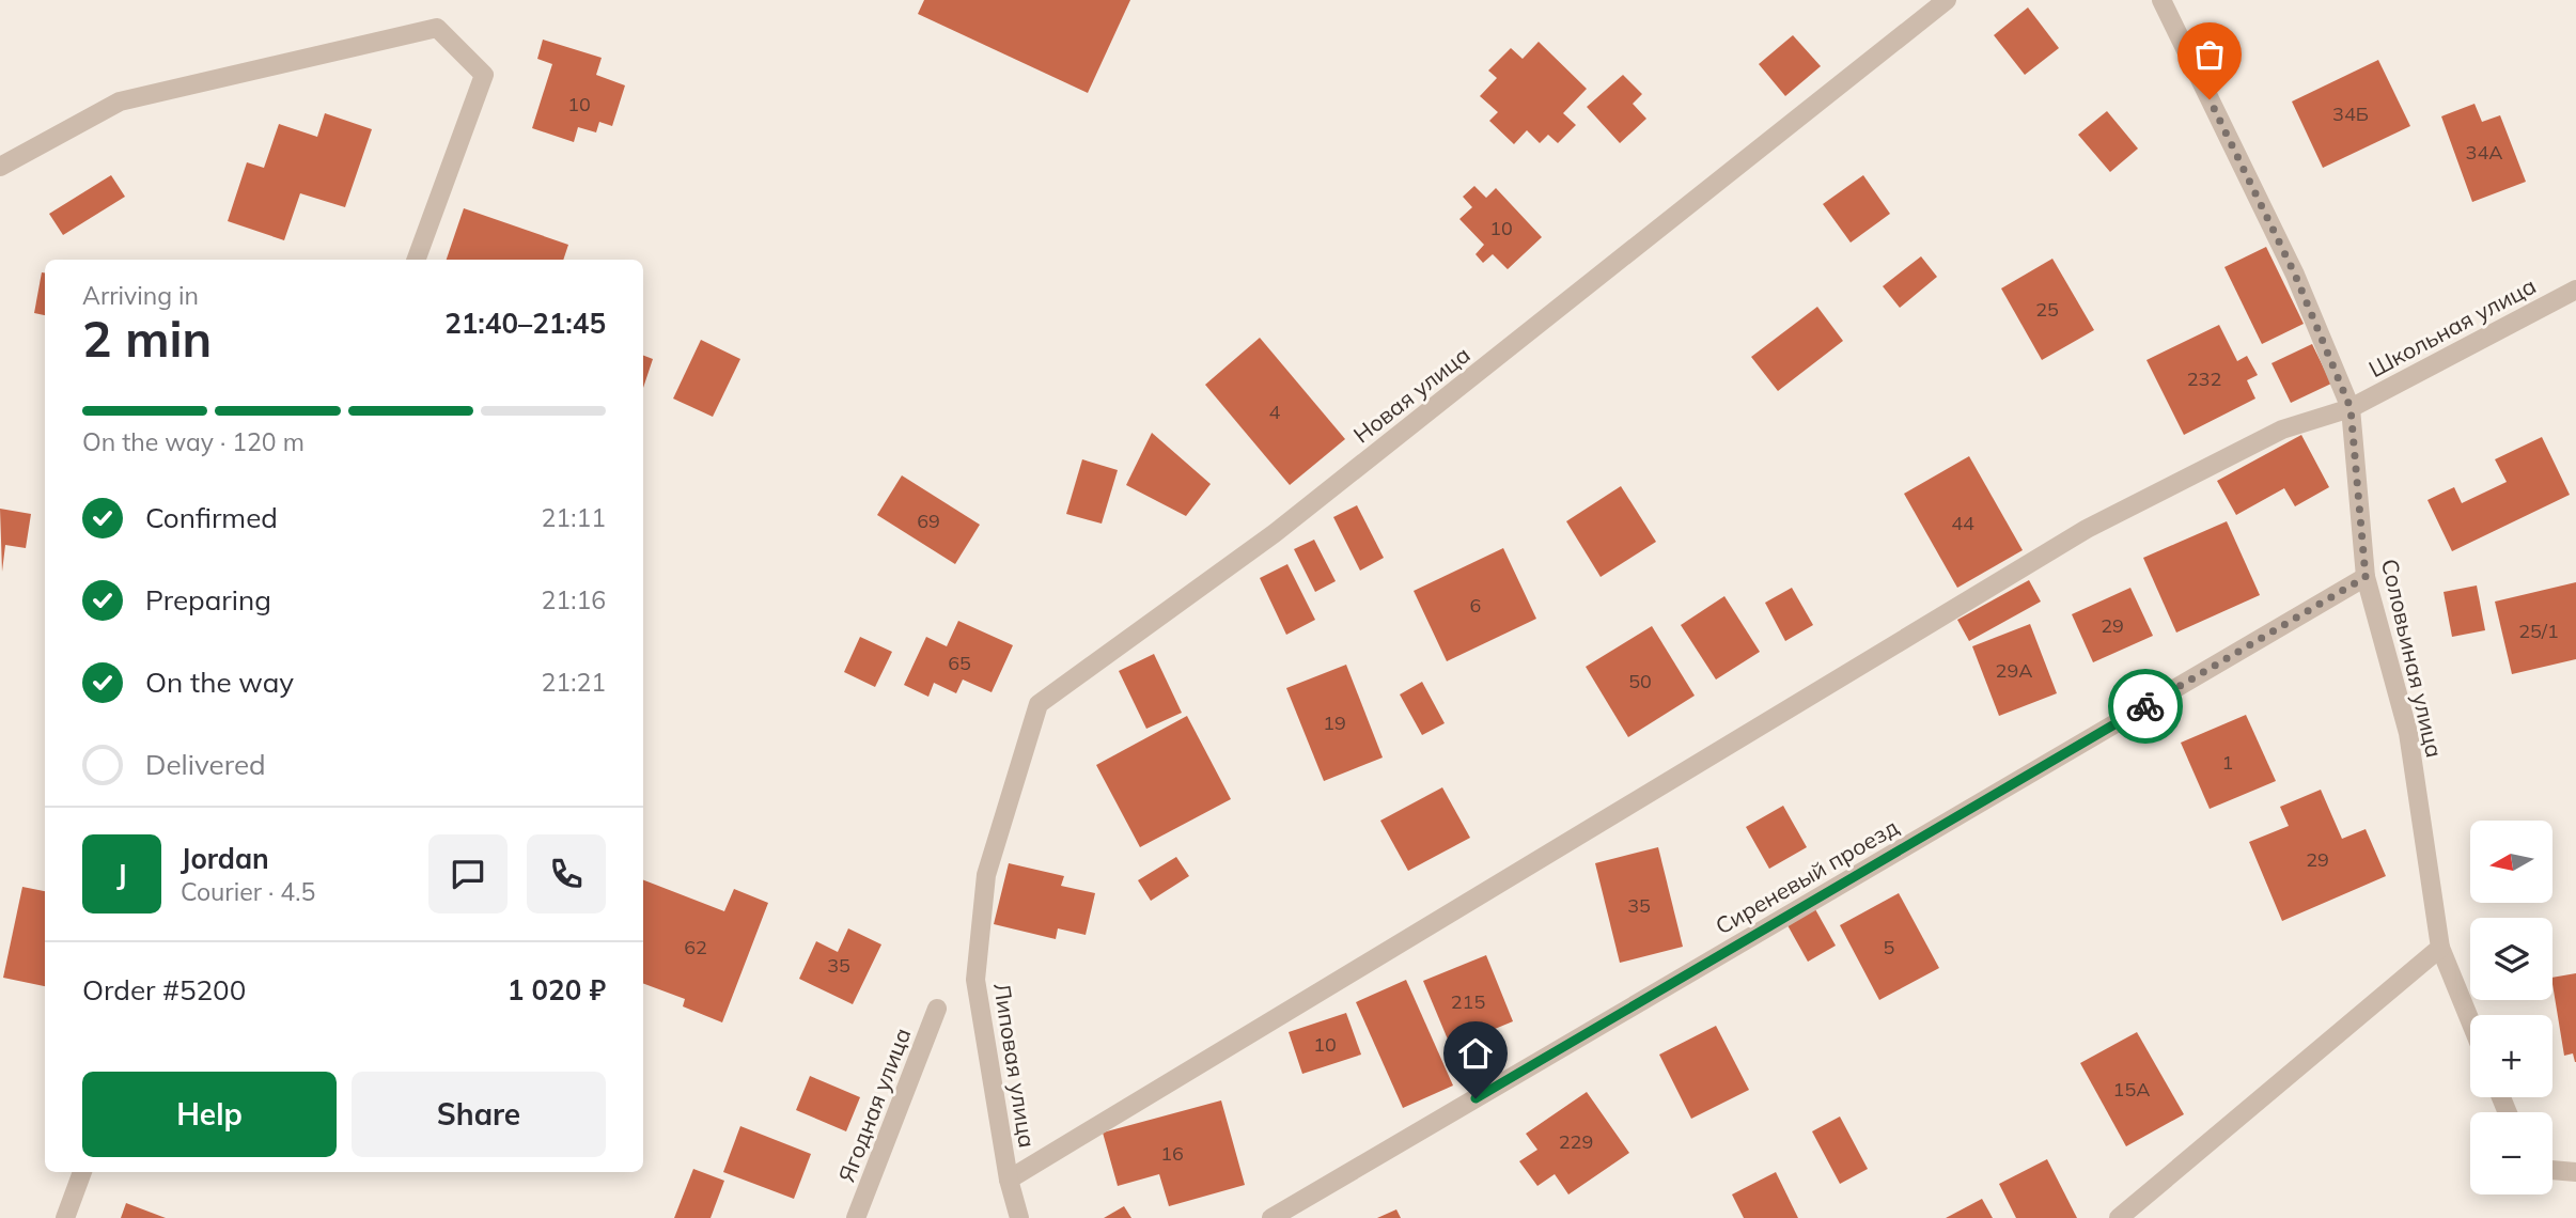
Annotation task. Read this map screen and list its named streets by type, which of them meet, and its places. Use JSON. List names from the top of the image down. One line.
{"streets":{"street":["Школьная улица","Новая улица","Соловьиная улица","Сиреневый проезд","Липовая улица","Ягодная улица"]},"crossings":[["Школьная улица","Соловьиная улица"],["Школьная улица","Липовая улица"],["Новая улица","Липовая улица"],["Соловьиная улица","Сиреневый проезд"]],"house_numbers":["10","34Б","34А","10","25","232","4","69","44","6","29","25/1","65","29А","50","19","1","29","35","62","5","35","215","10","15А","229","16"],"north":"left","page":{"heading":["2 min","Arriving in","21:40–21:45"],"panel":["Jordan","Courier · 4.5","Order #5200","1 020 ₽"],"bar":"On the way · 120 m","list":[["Confirmed","21:11"],["Preparing","21:16"],["On the way","21:21"],"Delivered"],"map_buttons":["+","−"],"round":"J","buttons":["Help","Share"]}}
